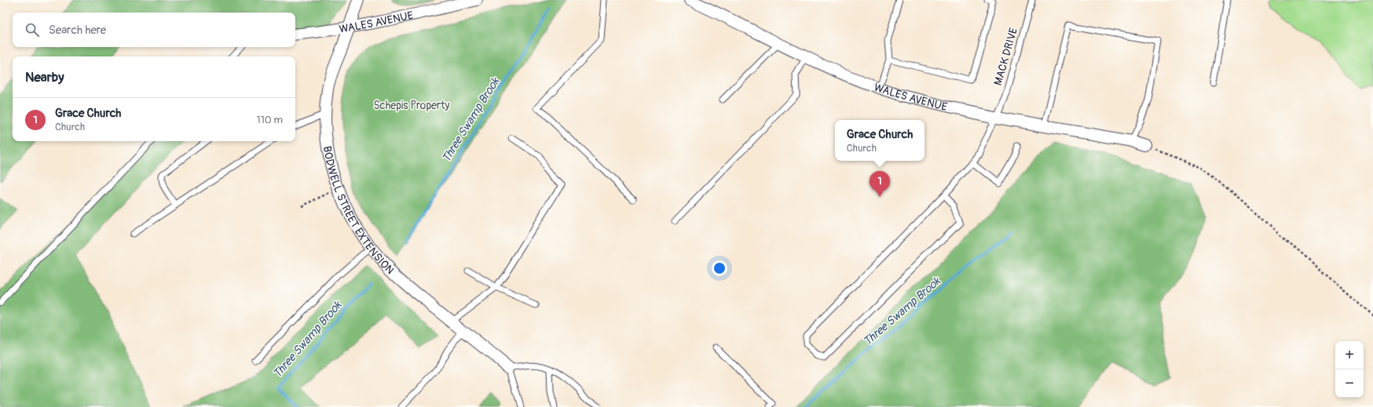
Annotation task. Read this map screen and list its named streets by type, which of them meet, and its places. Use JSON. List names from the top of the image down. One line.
{"streets":{"street":["WALES AVENUE","BODWELL STREET EXTENSION"],"lane":["MACK DRIVE"]},"crossings":[["WALES AVENUE","MACK DRIVE"],["WALES AVENUE","BODWELL STREET EXTENSION"]],"water":["Three Swamp Brook"],"parks":["Schepis Property"],"page":{"search":"Search here","heading":"Nearby","list":[{"mark":"1","name":"Grace Church","note":"Church","value":"110 m"}],"popup":["Grace Church","Church"],"pins":"1","map_buttons":["+","−"]}}
